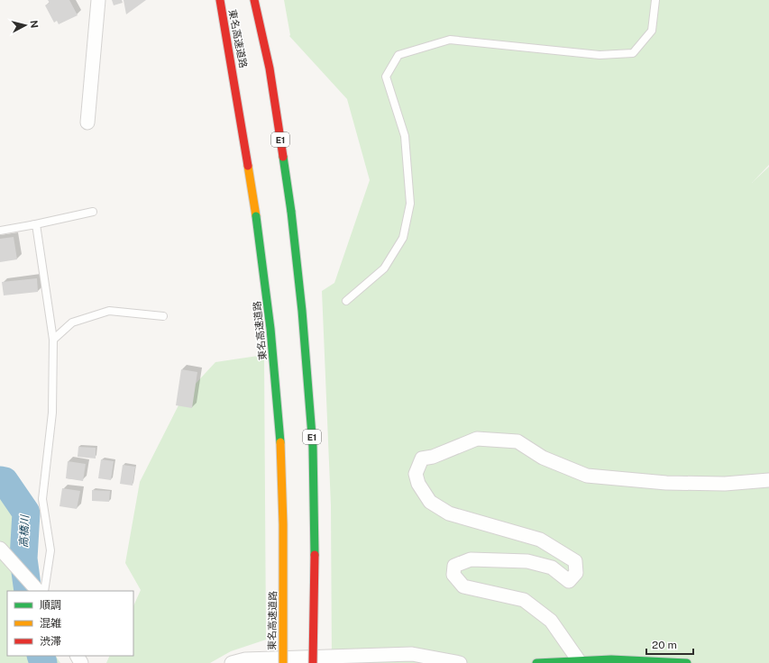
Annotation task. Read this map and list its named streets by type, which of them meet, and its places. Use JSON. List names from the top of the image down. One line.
{"streets":{"main road":["東名高速道路","E1"]},"water":["高橋川"],"legend":["順調","混雑","渋滞"],"scale_bar":"20 m","north":"right"}
